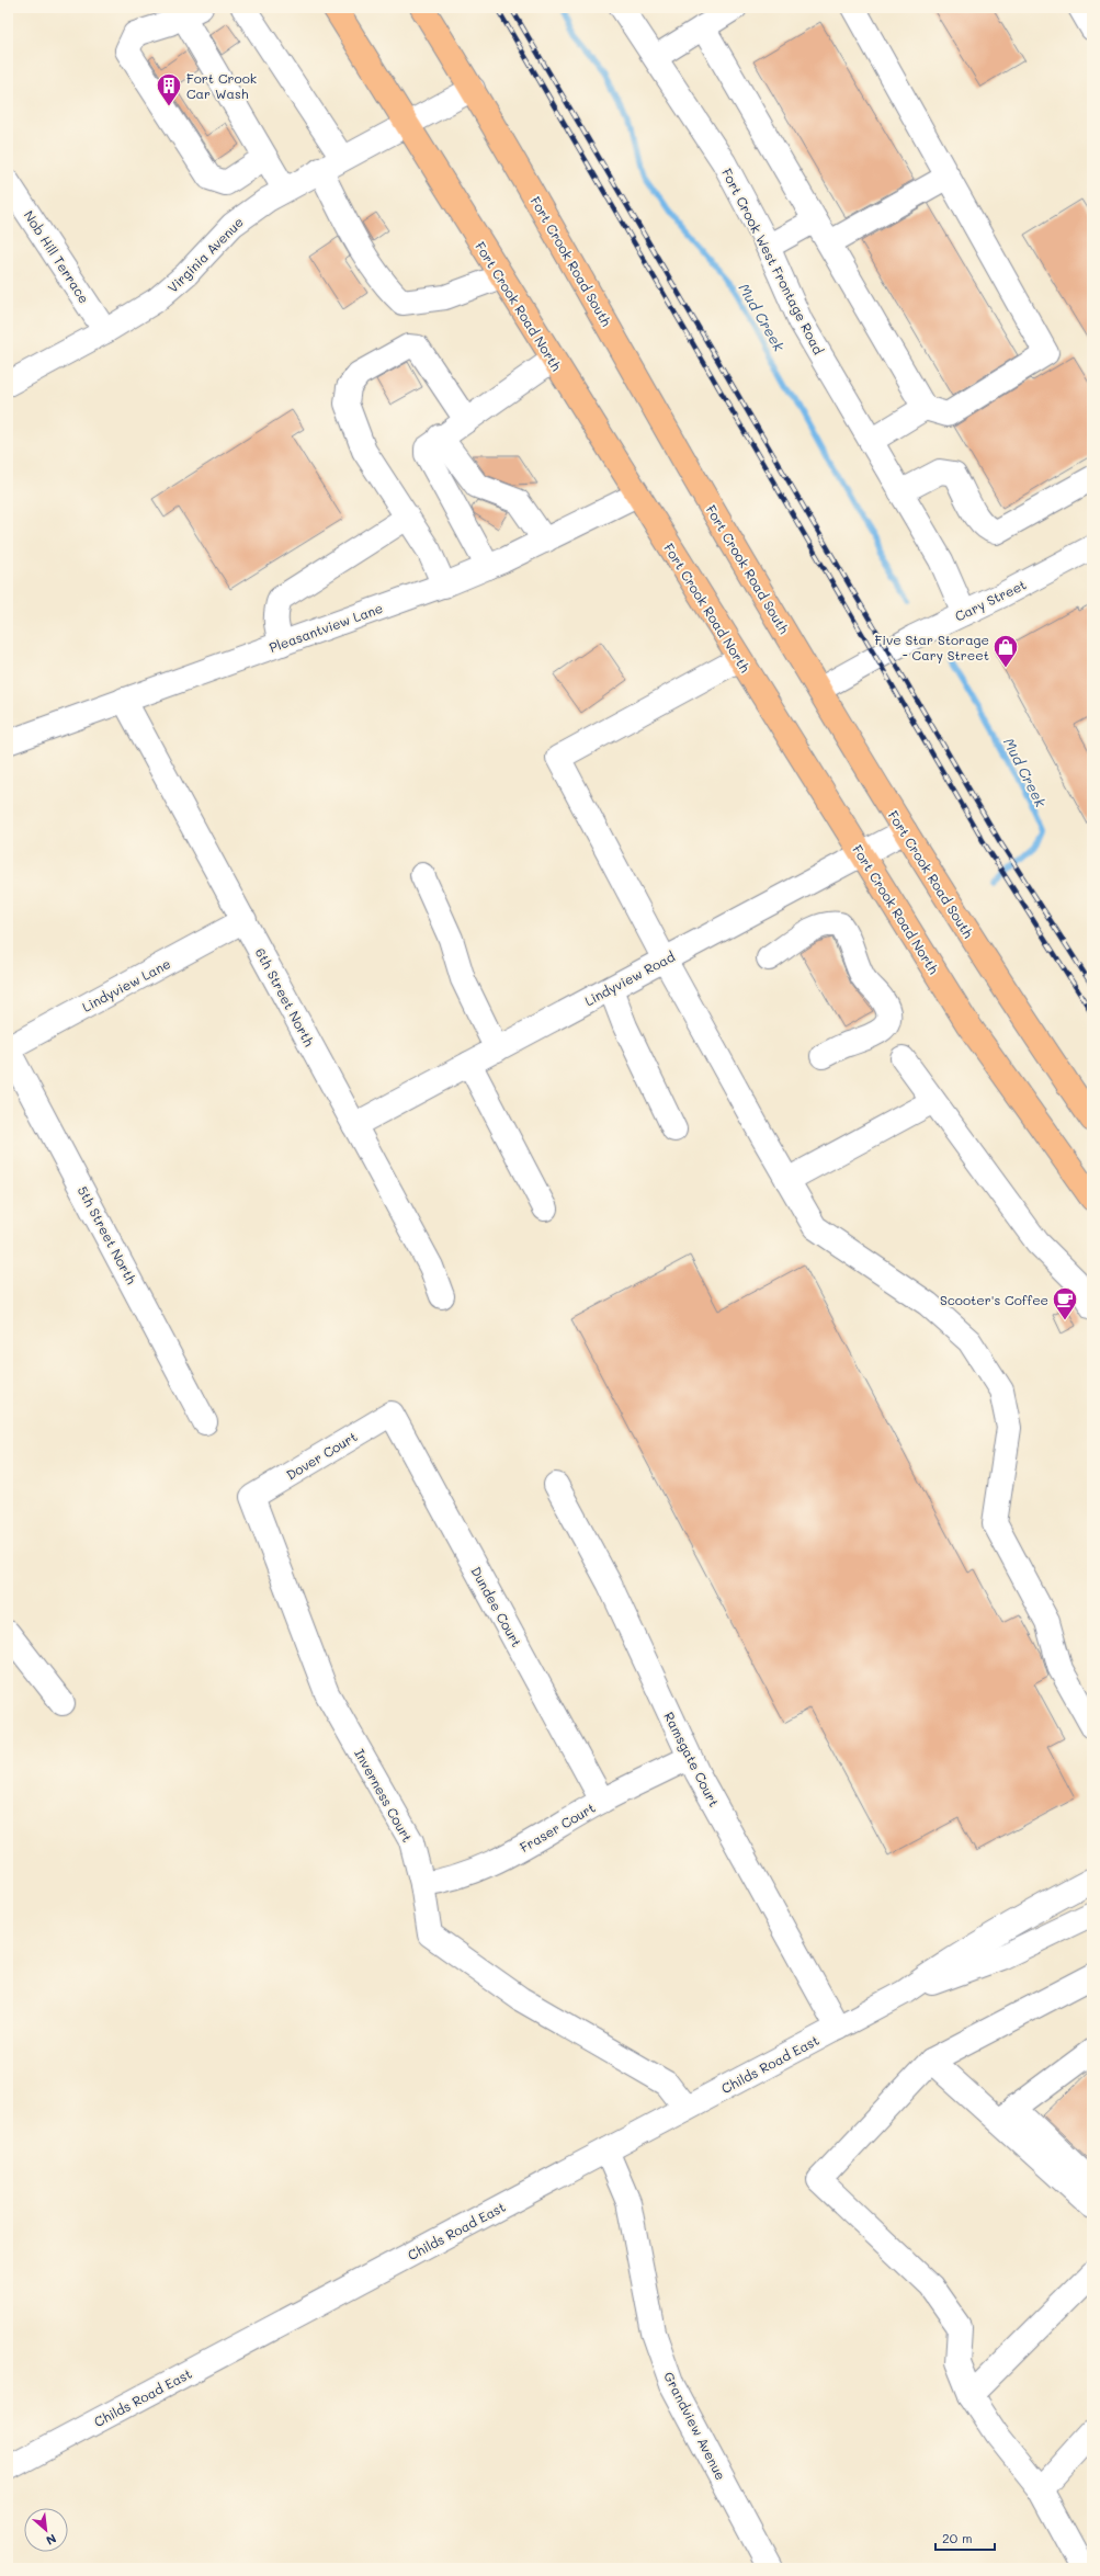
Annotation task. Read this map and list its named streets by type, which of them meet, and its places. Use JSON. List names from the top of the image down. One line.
{"streets":{"main road":["Fort Crook Road South","Fort Crook Road North"],"street":["Virginia Avenue","Nob Hill Terrace","Fort Crook West Frontage Road","Cary Street","Pleasantview Lane","Lindyview Road","Lindyview Lane","6th Street North","5th Street North","Dover Court","Dundee Court","Ramsgate Court","Inverness Court","Fraser Court","Childs Road East","Grandview Avenue"]},"crossings":[["Virginia Avenue","Nob Hill Terrace"],["Virginia Avenue","Fort Crook Road South"],["Virginia Avenue","Fort Crook Road North"],["Fort Crook Road South","Cary Street"],["Fort Crook Road South","Lindyview Road"],["Fort Crook West Frontage Road","Cary Street"],["Fort Crook Road North","Pleasantview Lane"],["Fort Crook Road North","Lindyview Road"],["Pleasantview Lane","6th Street North"],["Lindyview Road","6th Street North"],["Lindyview Lane","6th Street North"],["Lindyview Lane","5th Street North"],["Dover Court","Dundee Court"],["Dover Court","Inverness Court"],["Dundee Court","Fraser Court"],["Ramsgate Court","Fraser Court"],["Ramsgate Court","Childs Road East"],["Inverness Court","Fraser Court"],["Inverness Court","Childs Road East"],["Childs Road East","Grandview Avenue"]],"water":["Mud Creek"],"places":{"building":["Fort Crook Car Wash"],"shop":["Five Star Storage - Cary Street"],"cafe":["Scooter's Coffee"]},"scale_bar":"20 m","north":"bottom right"}
